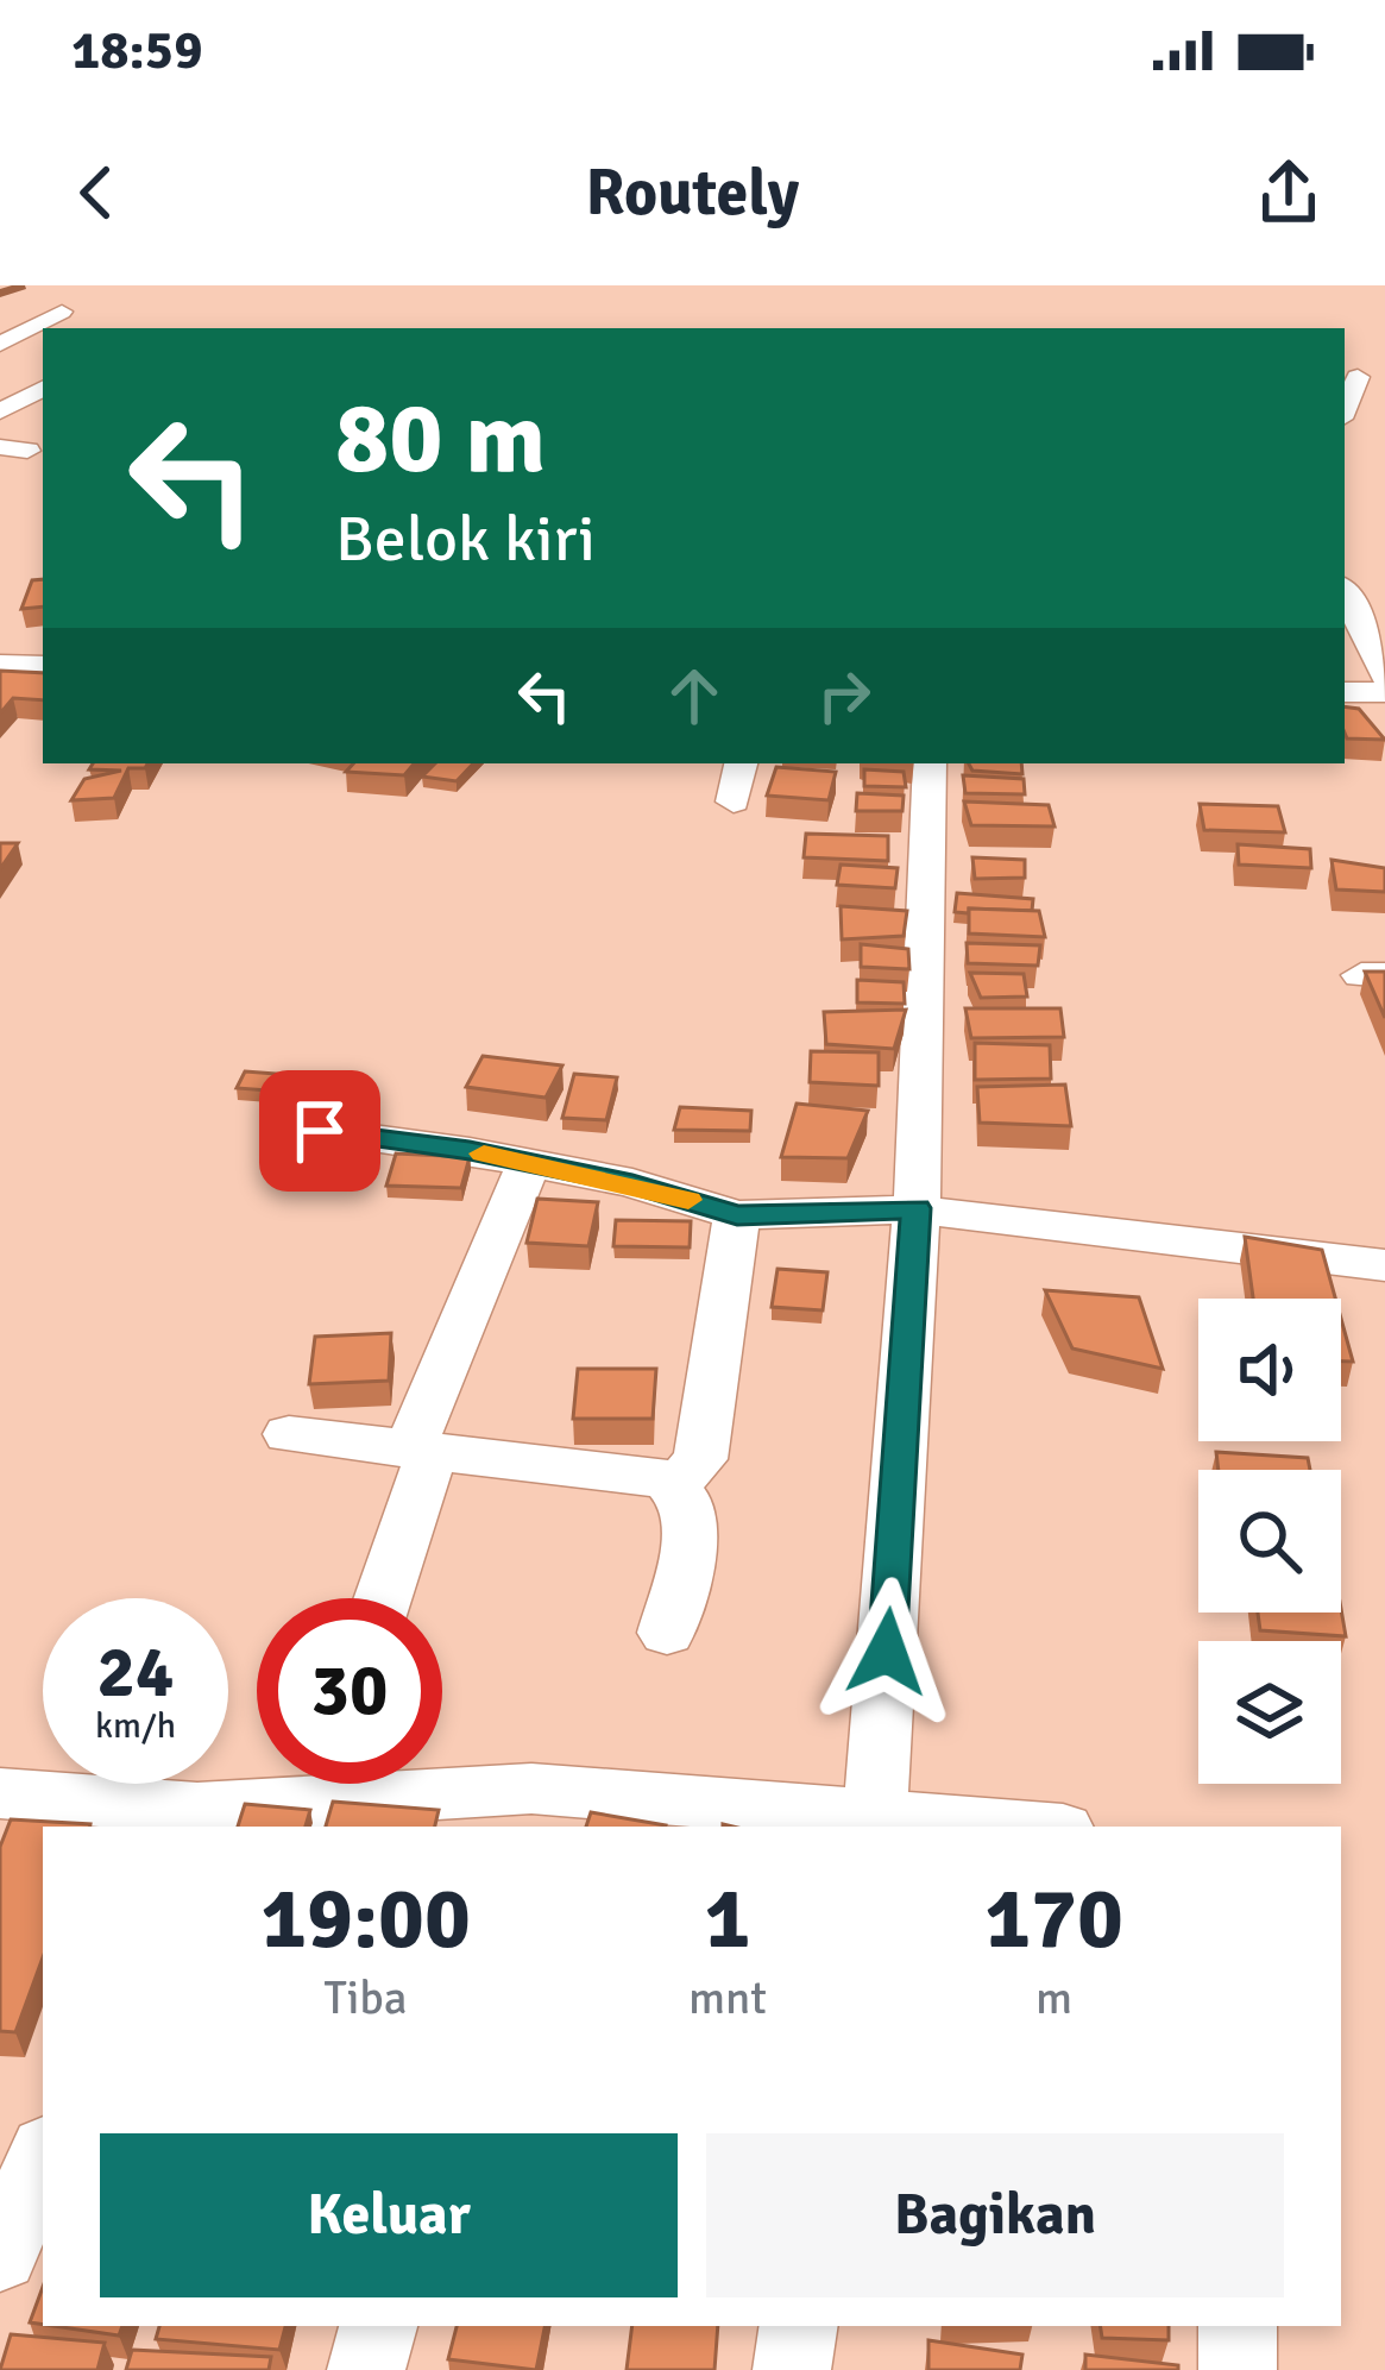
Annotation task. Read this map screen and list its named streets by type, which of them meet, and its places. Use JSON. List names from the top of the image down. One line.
{"page":{"status":"18:59","header":"Routely","turn":["80 m","Belok kiri"],"speed":"24 km/h","limit":"30","eta":["19:00","Tiba","1","mnt","170","m"],"buttons":["Keluar","Bagikan"]}}
